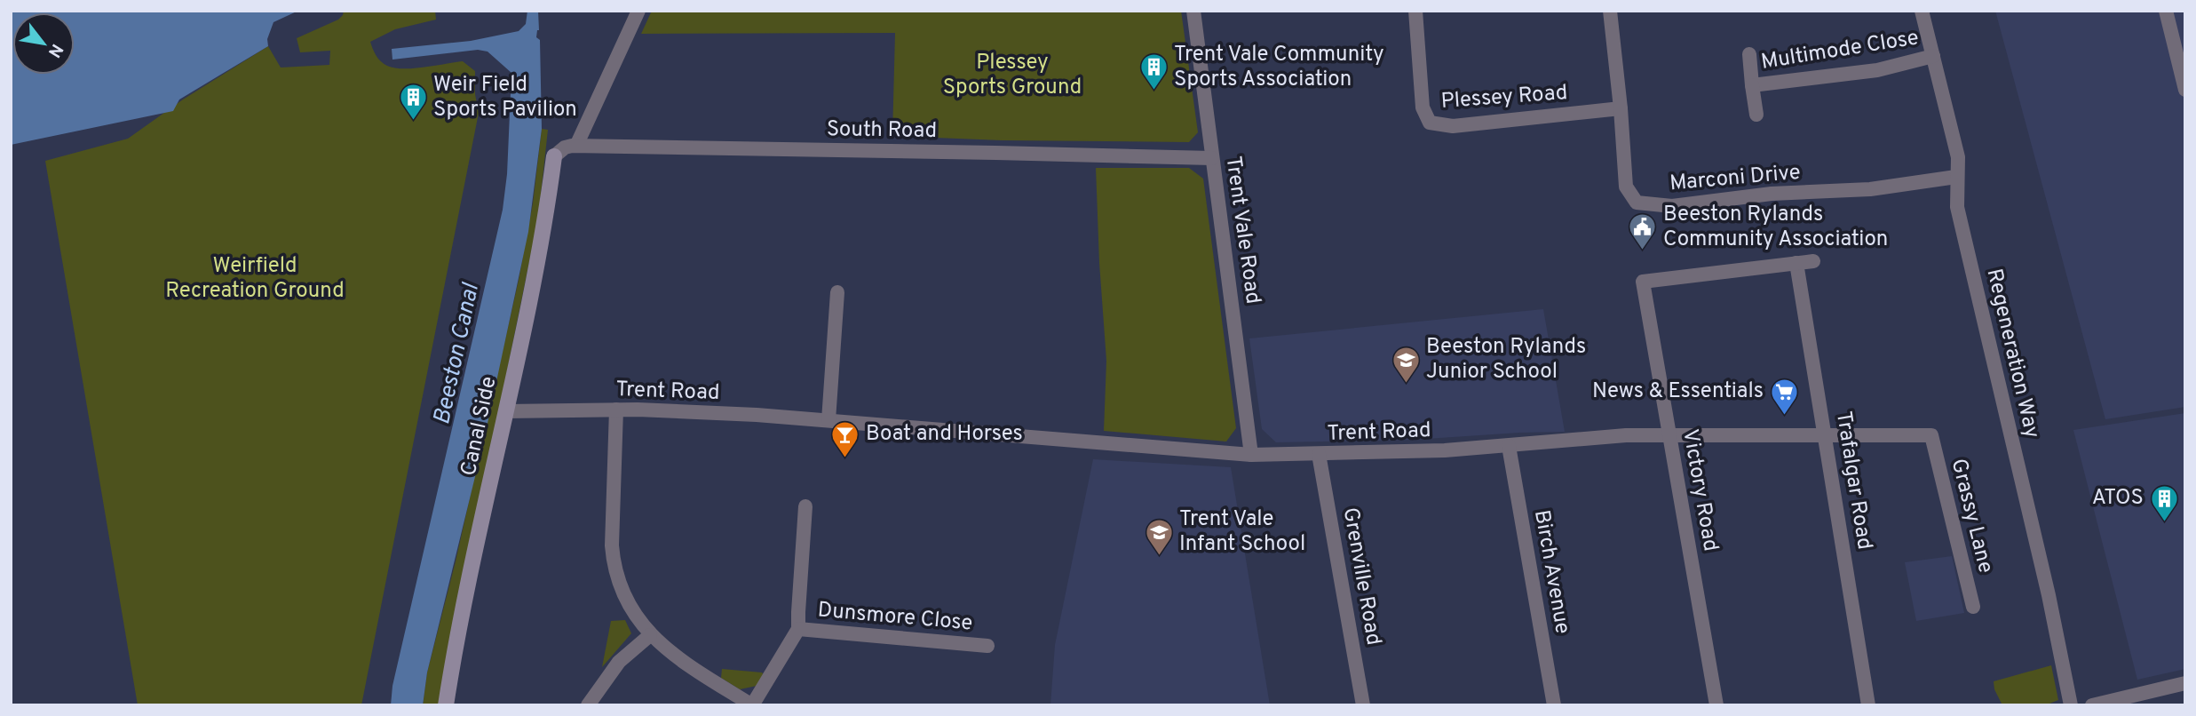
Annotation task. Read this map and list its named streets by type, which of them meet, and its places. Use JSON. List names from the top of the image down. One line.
{"streets":{"street":["Multimode Close","Plessey Road","South Road","Marconi Drive","Trent Vale Road","Regeneration Way","Trent Road","Canal Side","Trafalgar Road","Victory Road","Grassy Lane","Birch Avenue","Grenville Road","Dunsmore Close"]},"crossings":[["Multimode Close","Regeneration Way"],["Plessey Road","Marconi Drive"],["South Road","Trent Vale Road"],["South Road","Canal Side"],["Marconi Drive","Regeneration Way"],["Trent Vale Road","Trent Road"],["Trent Road","Canal Side"],["Trent Road","Trafalgar Road"],["Trent Road","Victory Road"],["Trent Road","Grassy Lane"],["Trent Road","Birch Avenue"],["Trent Road","Grenville Road"],["Trafalgar Road","Victory Road"]],"water":["Beeston Canal"],"parks":["Plessey Sports Ground","Weirfield Recreation Ground"],"places":{"building":["Trent Vale Community Sports Association","Weir Field Sports Pavilion","ATOS"],"public building":["Beeston Rylands Community Association"],"school or university":["Beeston Rylands Junior School","Trent Vale Infant School"],"supermarket":["News & Essentials"],"bar":["Boat and Horses"]},"north":"bottom right"}
